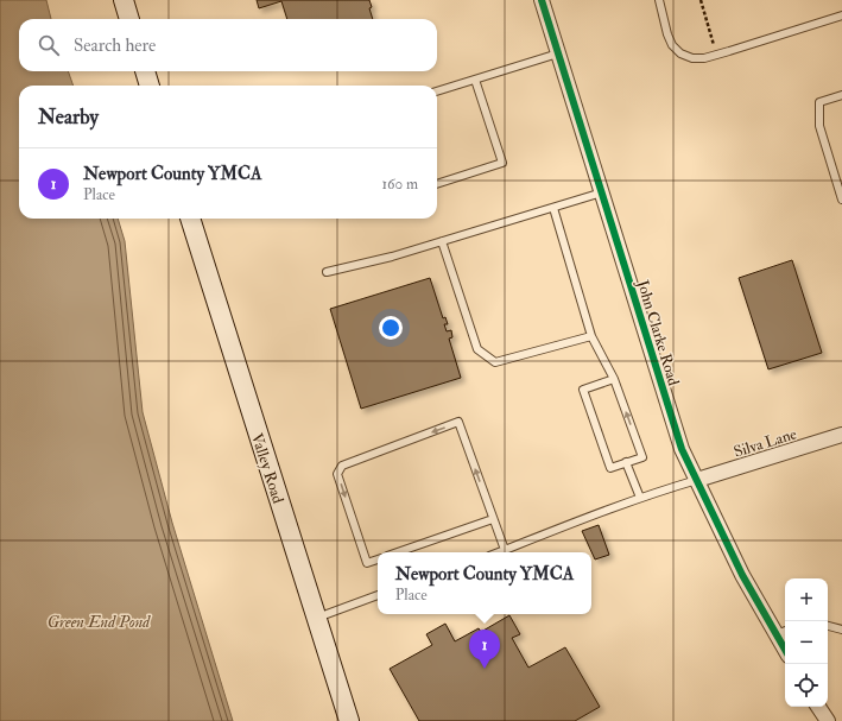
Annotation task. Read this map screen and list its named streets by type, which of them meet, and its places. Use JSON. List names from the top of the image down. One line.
{"streets":{"main road":["Valley Road"],"street":["John Clarke Road","Silva Lane"]},"crossings":[["John Clarke Road","Silva Lane"]],"water":["Green End Pond"],"page":{"search":"Search here","heading":"Nearby","list":[{"mark":"1","name":"Newport County YMCA","note":"Place","value":"160 m"}],"popup":["Newport County YMCA","Place"],"map_buttons":["+","−"],"pins":"1"}}
